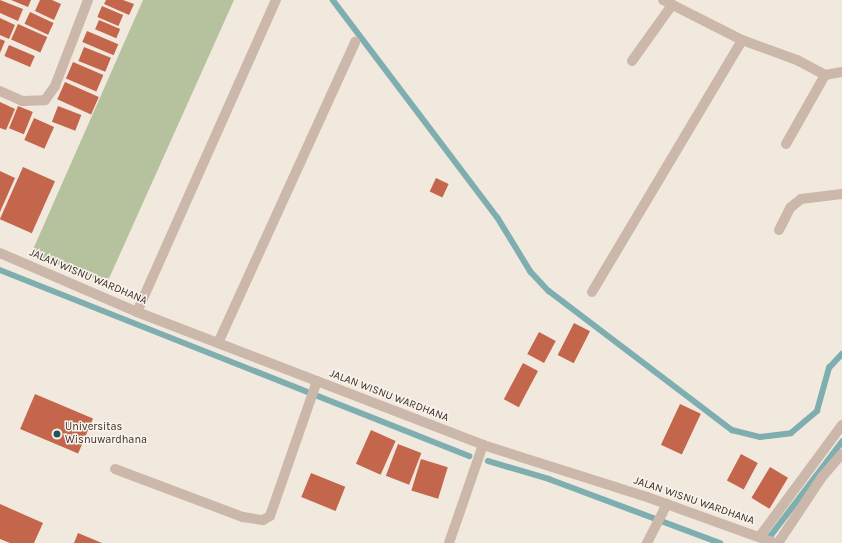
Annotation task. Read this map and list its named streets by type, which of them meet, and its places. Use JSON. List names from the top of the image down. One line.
{"streets":{"street":["JALAN WISNU WARDHANA"]},"places":["Universitas Wisnuwardhana"]}
